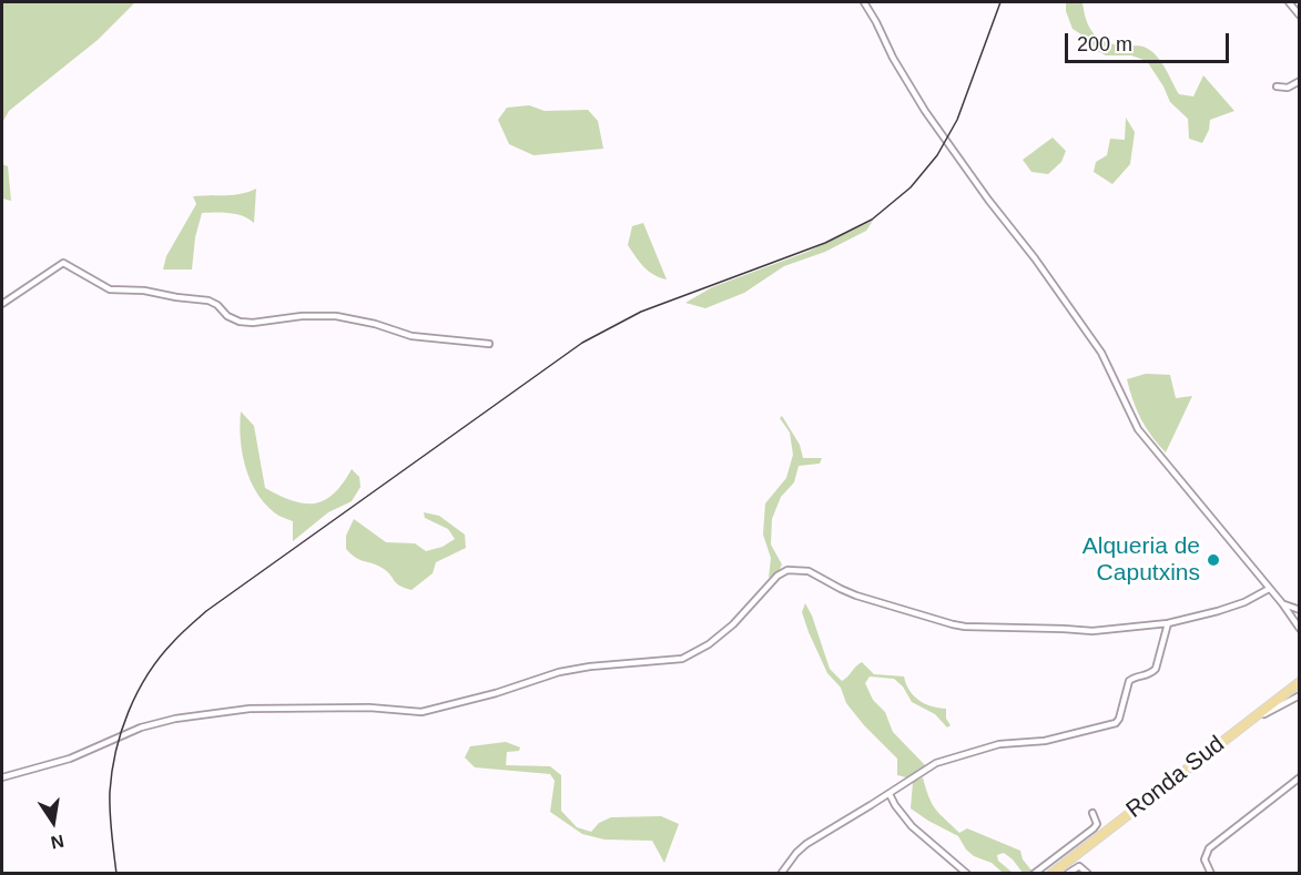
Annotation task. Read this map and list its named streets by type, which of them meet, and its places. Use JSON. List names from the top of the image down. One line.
{"streets":{"main road":["Ronda Sud"]},"places":["Alqueria de Caputxins"],"scale_bar":"200 m","north":"bottom"}
